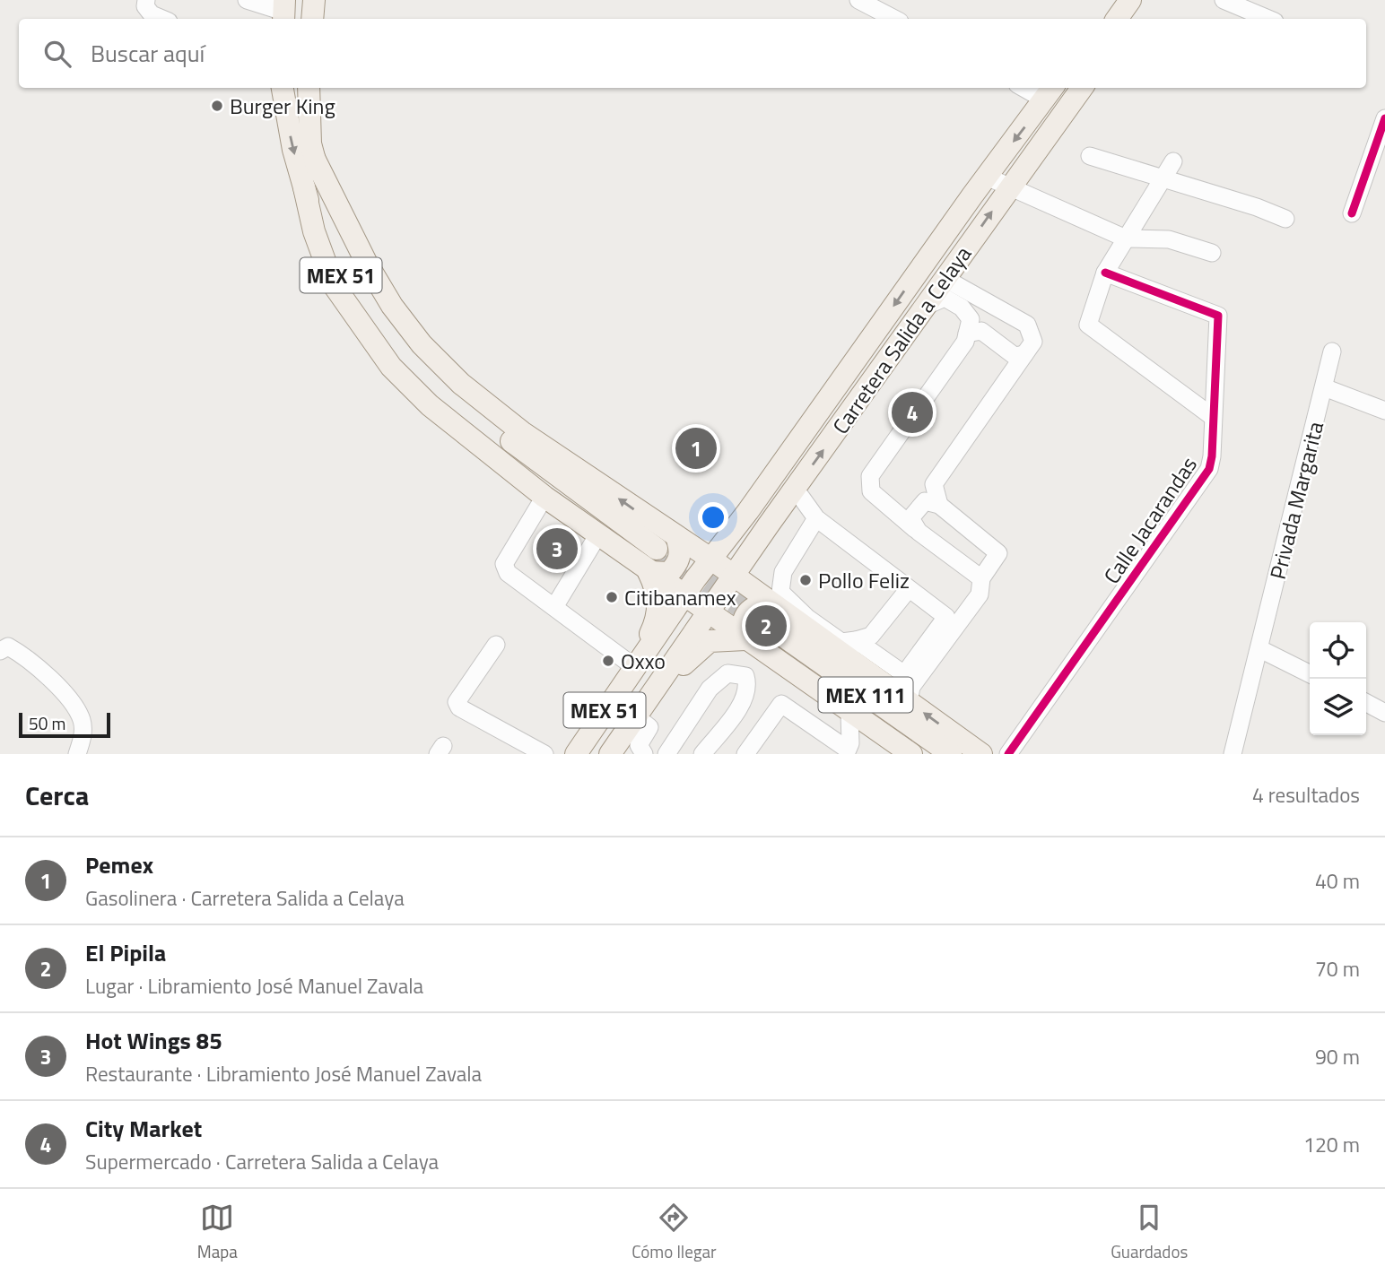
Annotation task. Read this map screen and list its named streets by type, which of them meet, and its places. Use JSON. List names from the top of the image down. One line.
{"streets":{"main road":["MEX 51","Carretera Salida a Celaya","MEX 111"],"street":["Privada Margarita","Calle Jacarandas"]},"crossings":[["MEX 51","Carretera Salida a Celaya"]],"places":["Burger King","Pollo Feliz","Citibanamex","Oxxo"],"scale_bar":"50 m","page":{"search":"Buscar aquí","pins":["4","1","3","2"],"scale":"50 m","heading":["Cerca","4 resultados"],"list":[{"mark":"1","name":"Pemex","note":"Gasolinera · Carretera Salida a Celaya","value":"40 m"},{"mark":"2","name":"El Pipila","note":"Lugar · Libramiento José Manuel Zavala","value":"70 m"},{"mark":"3","name":"Hot Wings 85","note":"Restaurante · Libramiento José Manuel Zavala","value":"90 m"},{"mark":"4","name":"City Market","note":"Supermercado · Carretera Salida a Celaya","value":"120 m"}],"nav":["Mapa","Cómo llegar","Guardados"]}}
